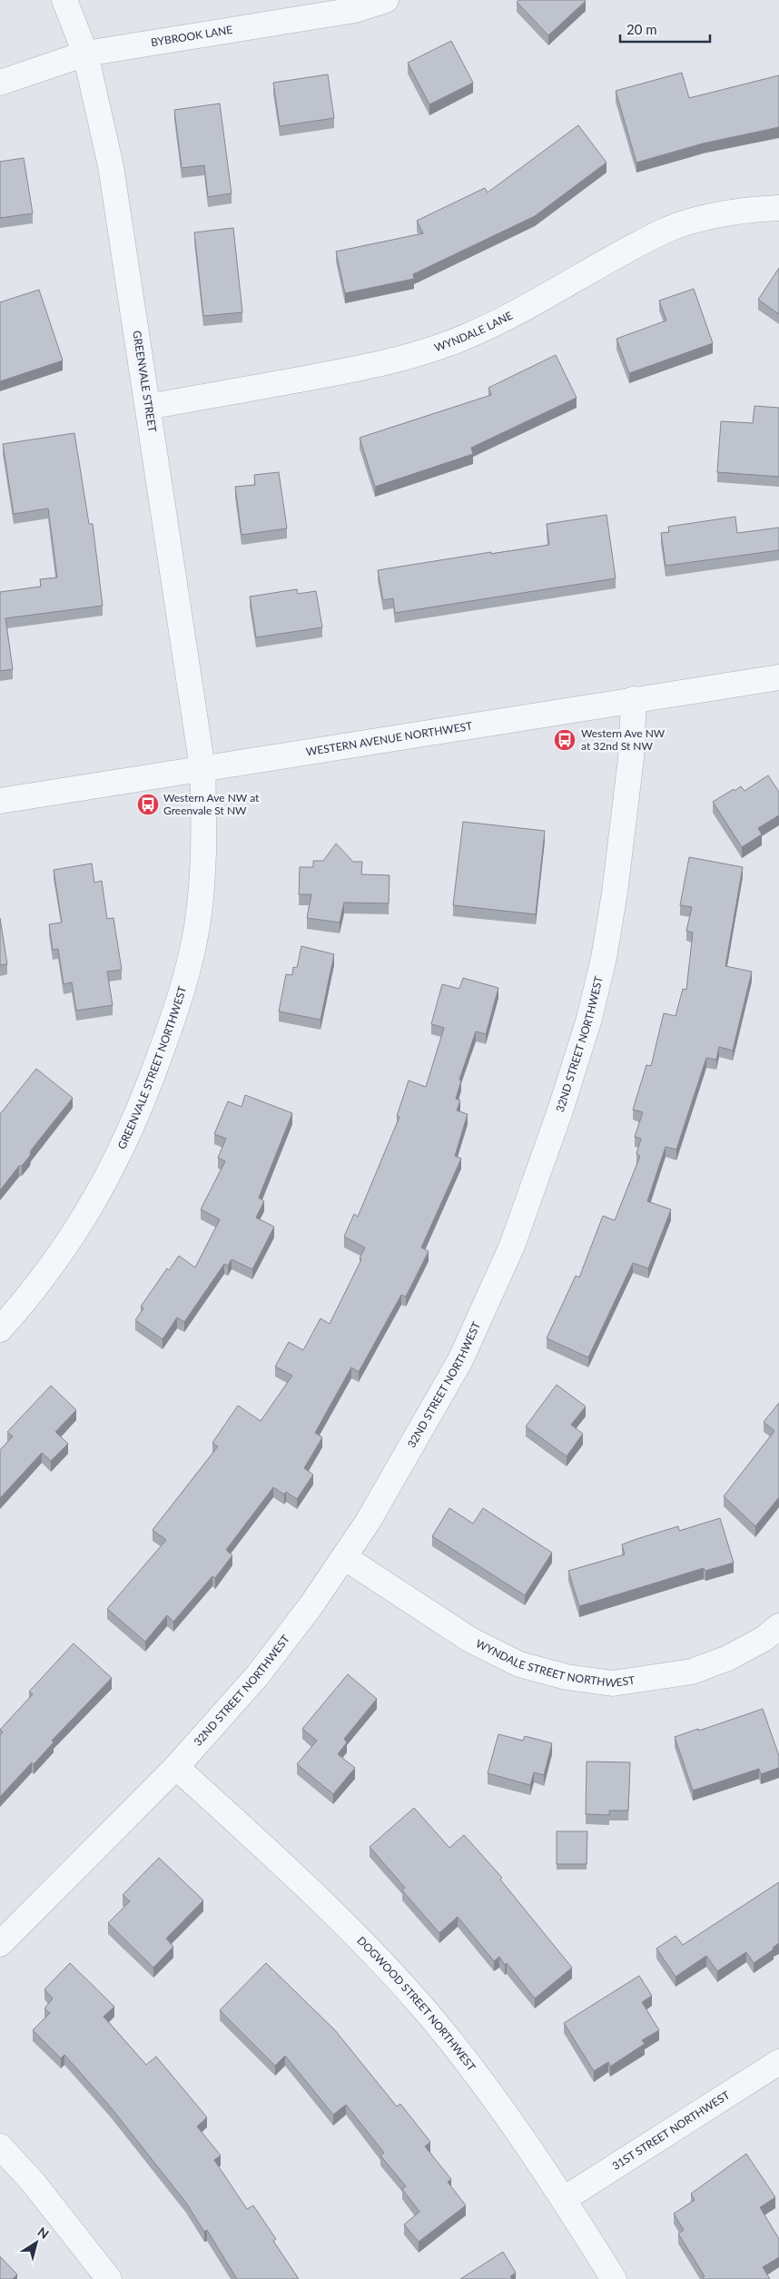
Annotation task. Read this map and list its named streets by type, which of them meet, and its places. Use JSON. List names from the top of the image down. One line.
{"streets":{"street":["BYBROOK LANE","WYNDALE LANE","GREENVALE STREET","WESTERN AVENUE NORTHWEST","32ND STREET NORTHWEST","GREENVALE STREET NORTHWEST","WYNDALE STREET NORTHWEST","DOGWOOD STREET NORTHWEST","31ST STREET NORTHWEST"]},"crossings":[["BYBROOK LANE","GREENVALE STREET"],["WYNDALE LANE","GREENVALE STREET"],["GREENVALE STREET","WESTERN AVENUE NORTHWEST"],["GREENVALE STREET","GREENVALE STREET NORTHWEST"],["WESTERN AVENUE NORTHWEST","32ND STREET NORTHWEST"],["WESTERN AVENUE NORTHWEST","GREENVALE STREET NORTHWEST"],["32ND STREET NORTHWEST","WYNDALE STREET NORTHWEST"],["32ND STREET NORTHWEST","DOGWOOD STREET NORTHWEST"],["DOGWOOD STREET NORTHWEST","31ST STREET NORTHWEST"]],"places":{"bus stop":["Western Ave NW at 32nd St NW","Western Ave NW at Greenvale St NW"]},"scale_bar":"20 m","north":"top right"}
